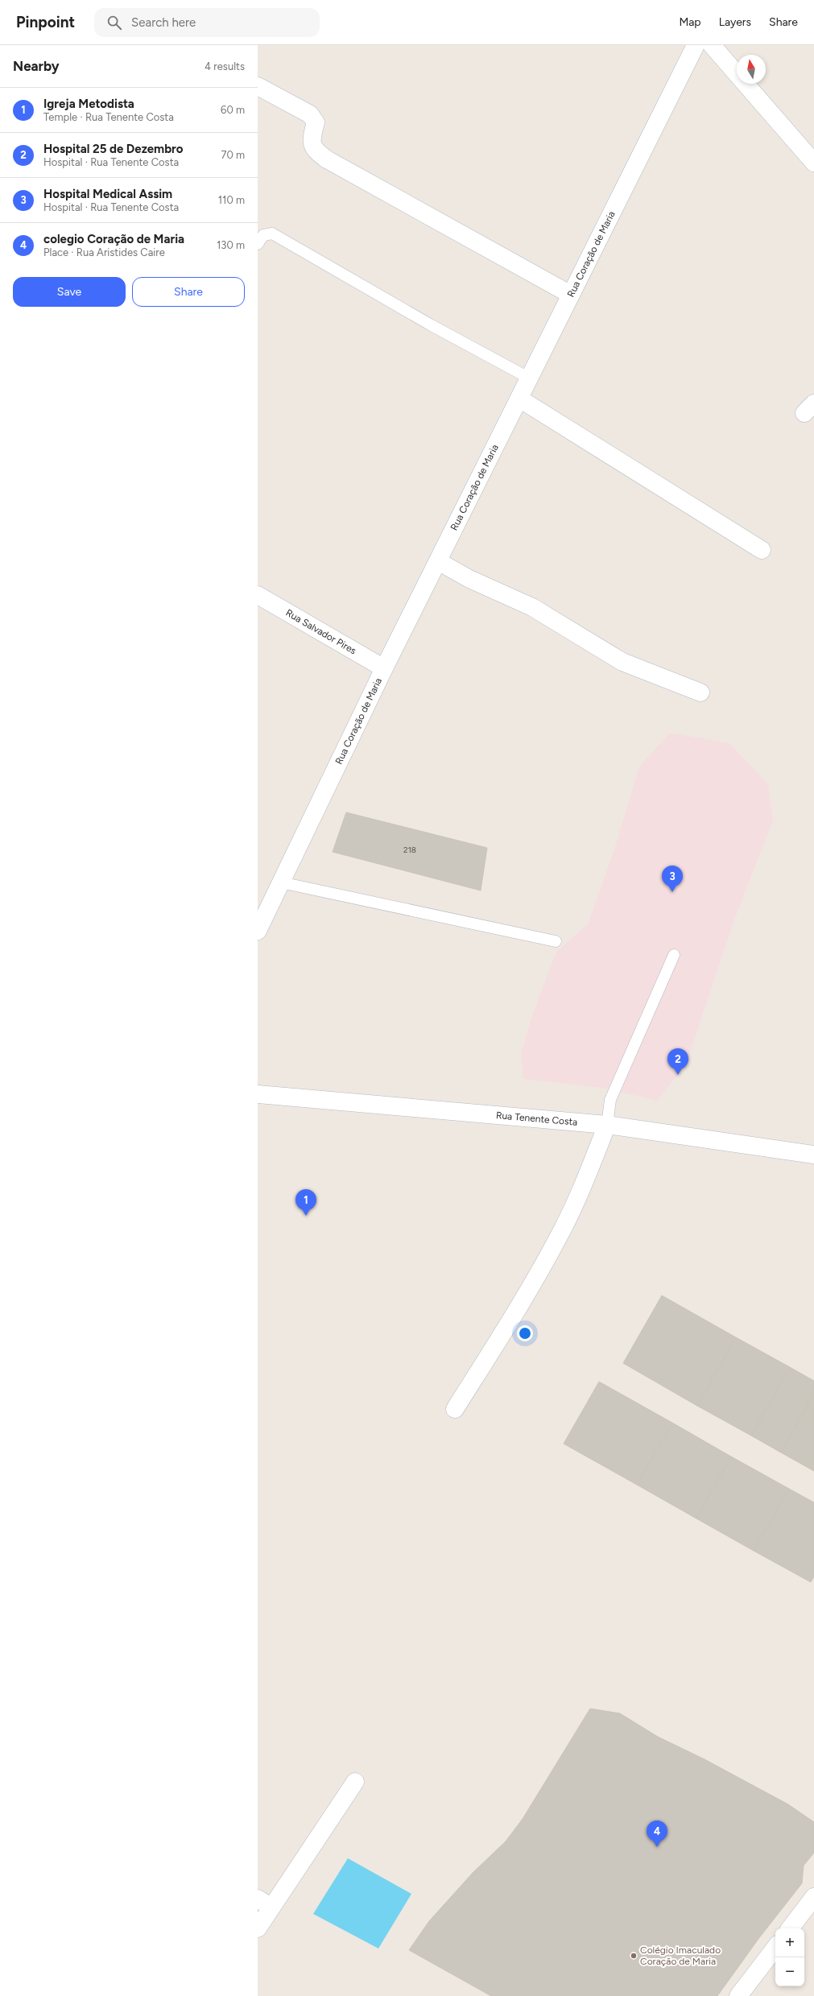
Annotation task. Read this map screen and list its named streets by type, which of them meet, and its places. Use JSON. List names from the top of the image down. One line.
{"streets":{"street":["Rua Coração de Maria","Rua Salvador Pires","Rua Tenente Costa"]},"crossings":[["Rua Coração de Maria","Rua Salvador Pires"]],"places":["Colégio Imaculado Coração de Maria"],"house_numbers":["218"],"north":"top","page":{"header":"Pinpoint","search":"Search here","nav":["Map","Layers","Share"],"heading":["Nearby","4 results"],"list":[{"mark":"1","name":"Igreja Metodista","note":"Temple · Rua Tenente Costa","value":"60 m"},{"mark":"2","name":"Hospital 25 de Dezembro","note":"Hospital · Rua Tenente Costa","value":"70 m"},{"mark":"3","name":"Hospital Medical Assim","note":"Hospital · Rua Tenente Costa","value":"110 m"},{"mark":"4","name":"colegio Coração de Maria","note":"Place · Rua Aristides Caire","value":"130 m"}],"buttons":["Save","Share"],"pins":["3","2","1","4"],"map_buttons":["+","−"]}}
